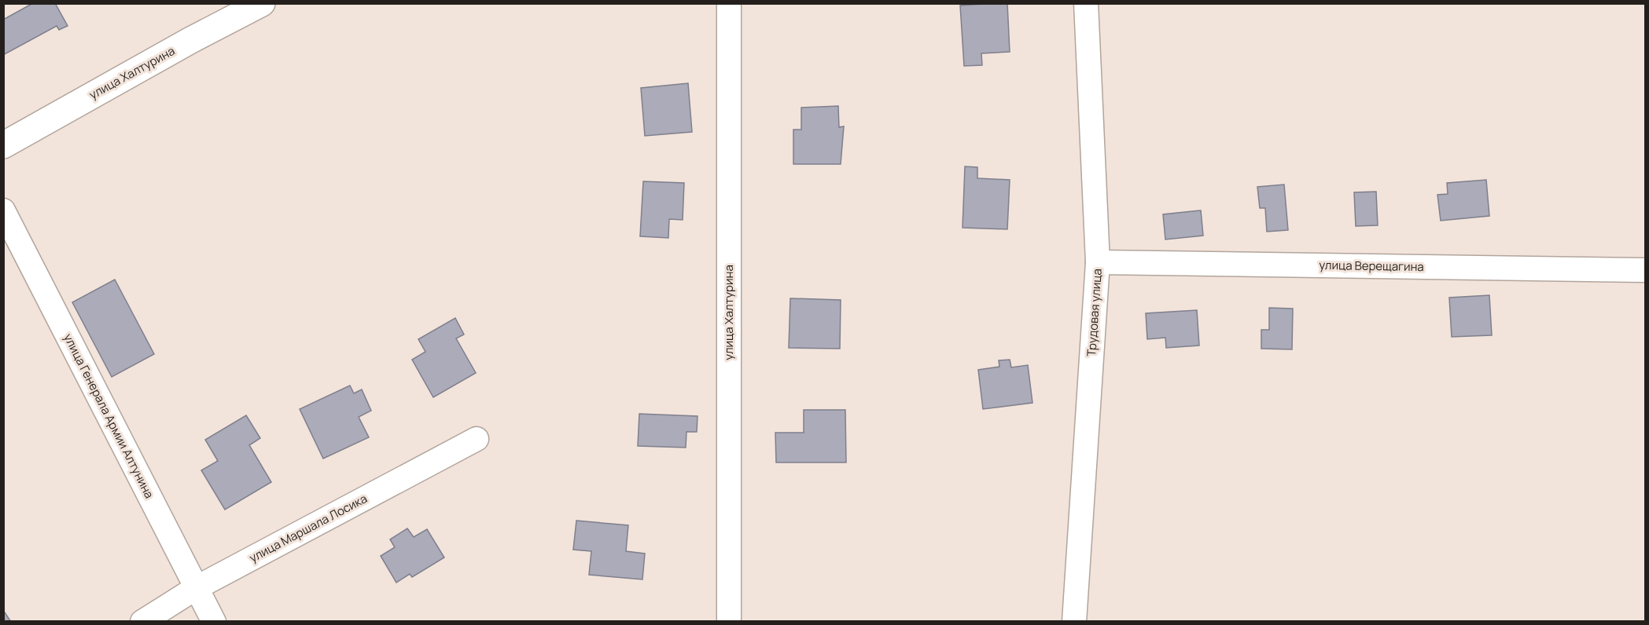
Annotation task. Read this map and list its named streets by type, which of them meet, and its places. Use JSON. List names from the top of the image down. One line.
{"streets":{"main road":["улица Халтурина"],"street":["улица Верещагина","Трудовая улица","улица Генерала Армии Алтунина","улица Маршала Лосика"]},"crossings":[["улица Верещагина","Трудовая улица"],["улица Генерала Армии Алтунина","улица Маршала Лосика"]]}
